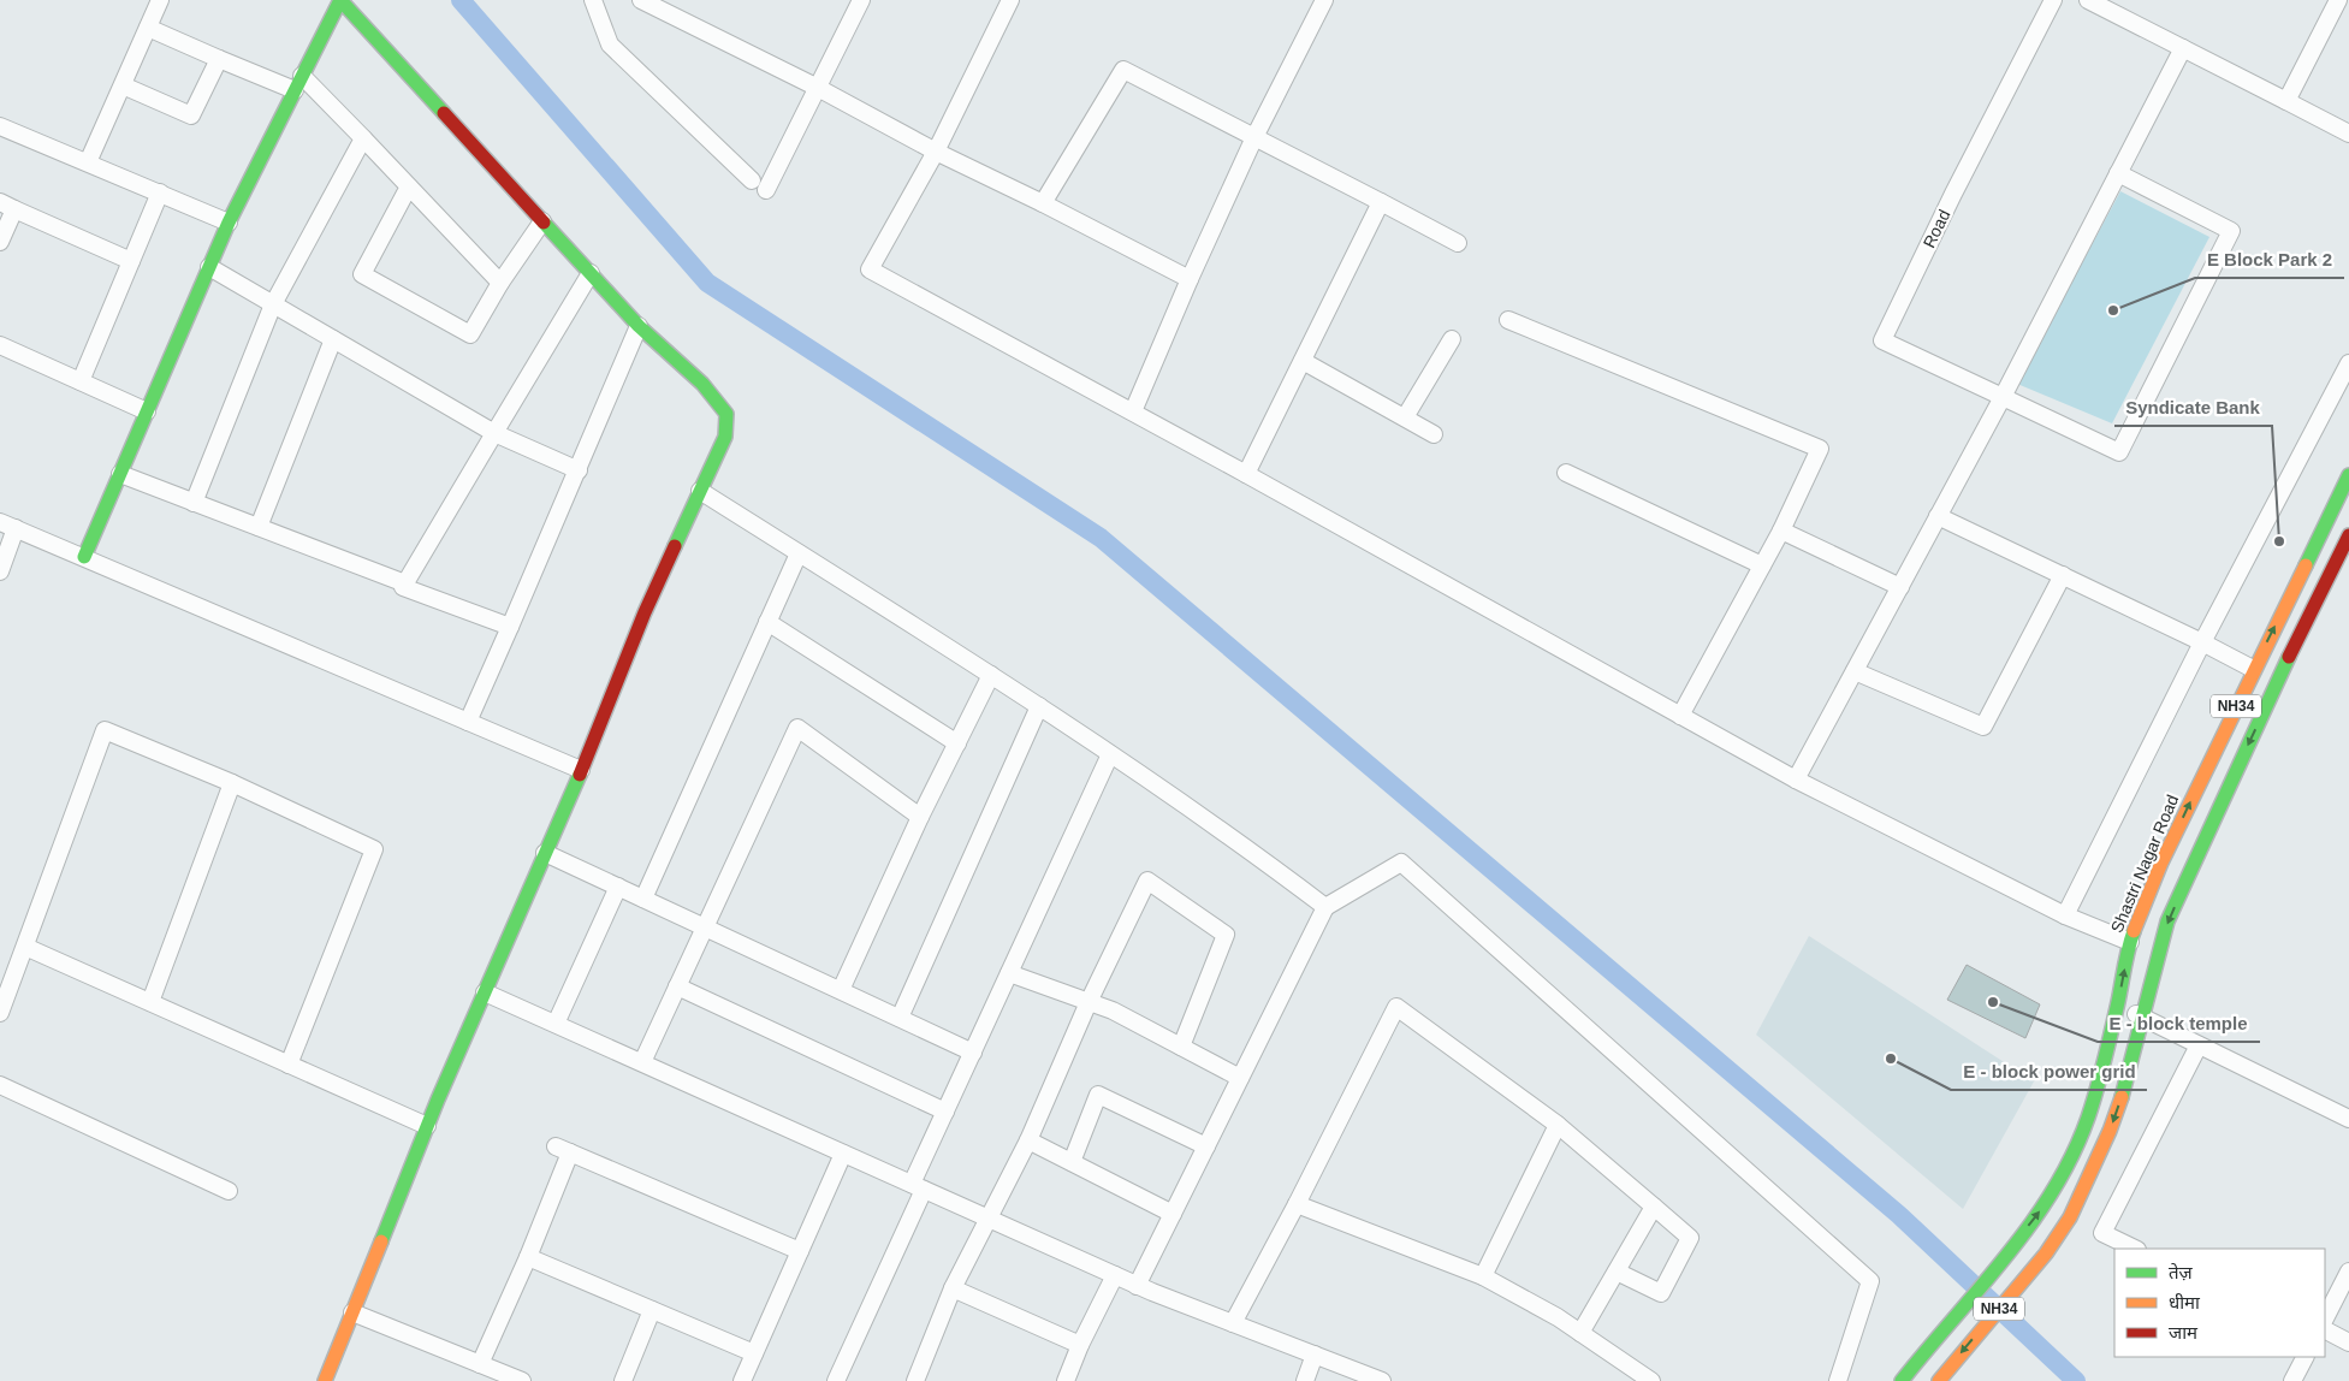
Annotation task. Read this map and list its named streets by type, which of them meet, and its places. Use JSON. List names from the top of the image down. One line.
{"streets":{"main road":["NH34","Shastri Nagar Road"],"street":["Road"]},"crossings":[["NH34","Shastri Nagar Road"]],"places":["E Block Park 2","Syndicate Bank","E - block temple","E - block power grid"],"legend":["तेज़","धीमा","जाम"]}
